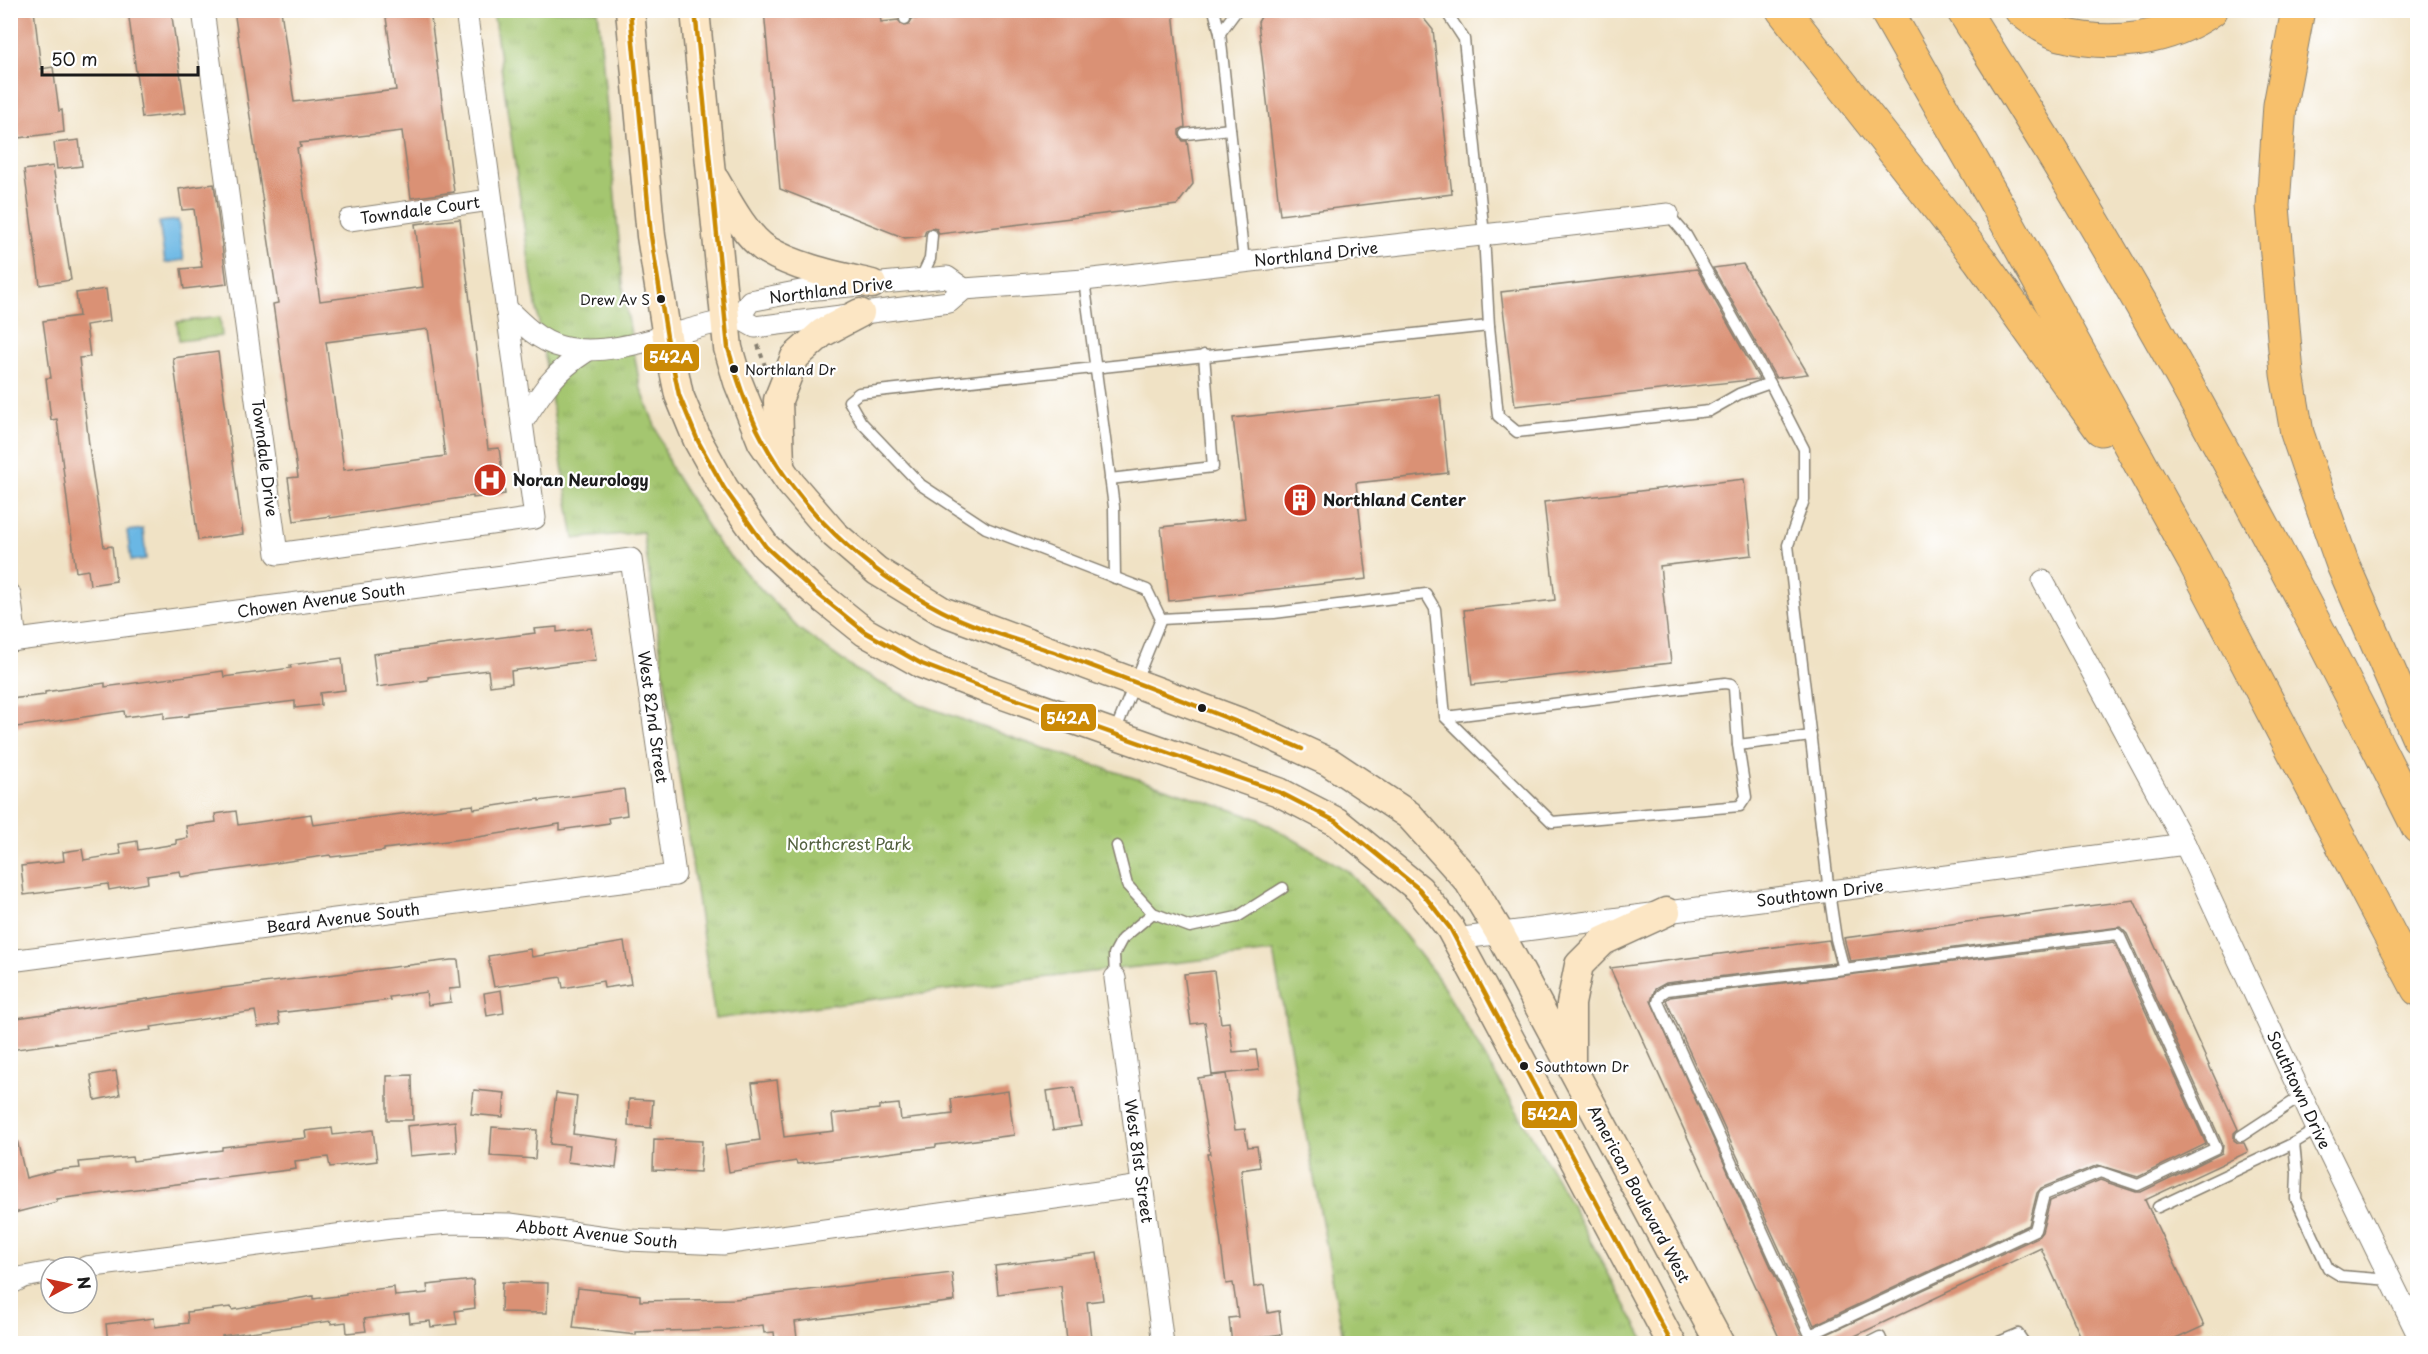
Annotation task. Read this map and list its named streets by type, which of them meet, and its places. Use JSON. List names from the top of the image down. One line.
{"streets":{"main road":["American Boulevard West"],"street":["Towndale Court","Northland Drive","Towndale Drive","Chowen Avenue South","West 82nd Street","Southtown Drive","Beard Avenue South","West 81st Street","Abbott Avenue South"]},"crossings":[["Towndale Court","Towndale Drive"],["Northland Drive","American Boulevard West"],["Chowen Avenue South","West 82nd Street"],["West 82nd Street","Beard Avenue South"],["Southtown Drive","American Boulevard West"],["West 81st Street","Abbott Avenue South"]],"parks":["Northcrest Park"],"places":{"other":["Drew Av S","Northland Dr","Southtown Dr"],"hospital":["Noran Neurology"],"building":["Northland Center"]},"lines":["transit line 542A"],"scale_bar":"50 m","north":"right"}
